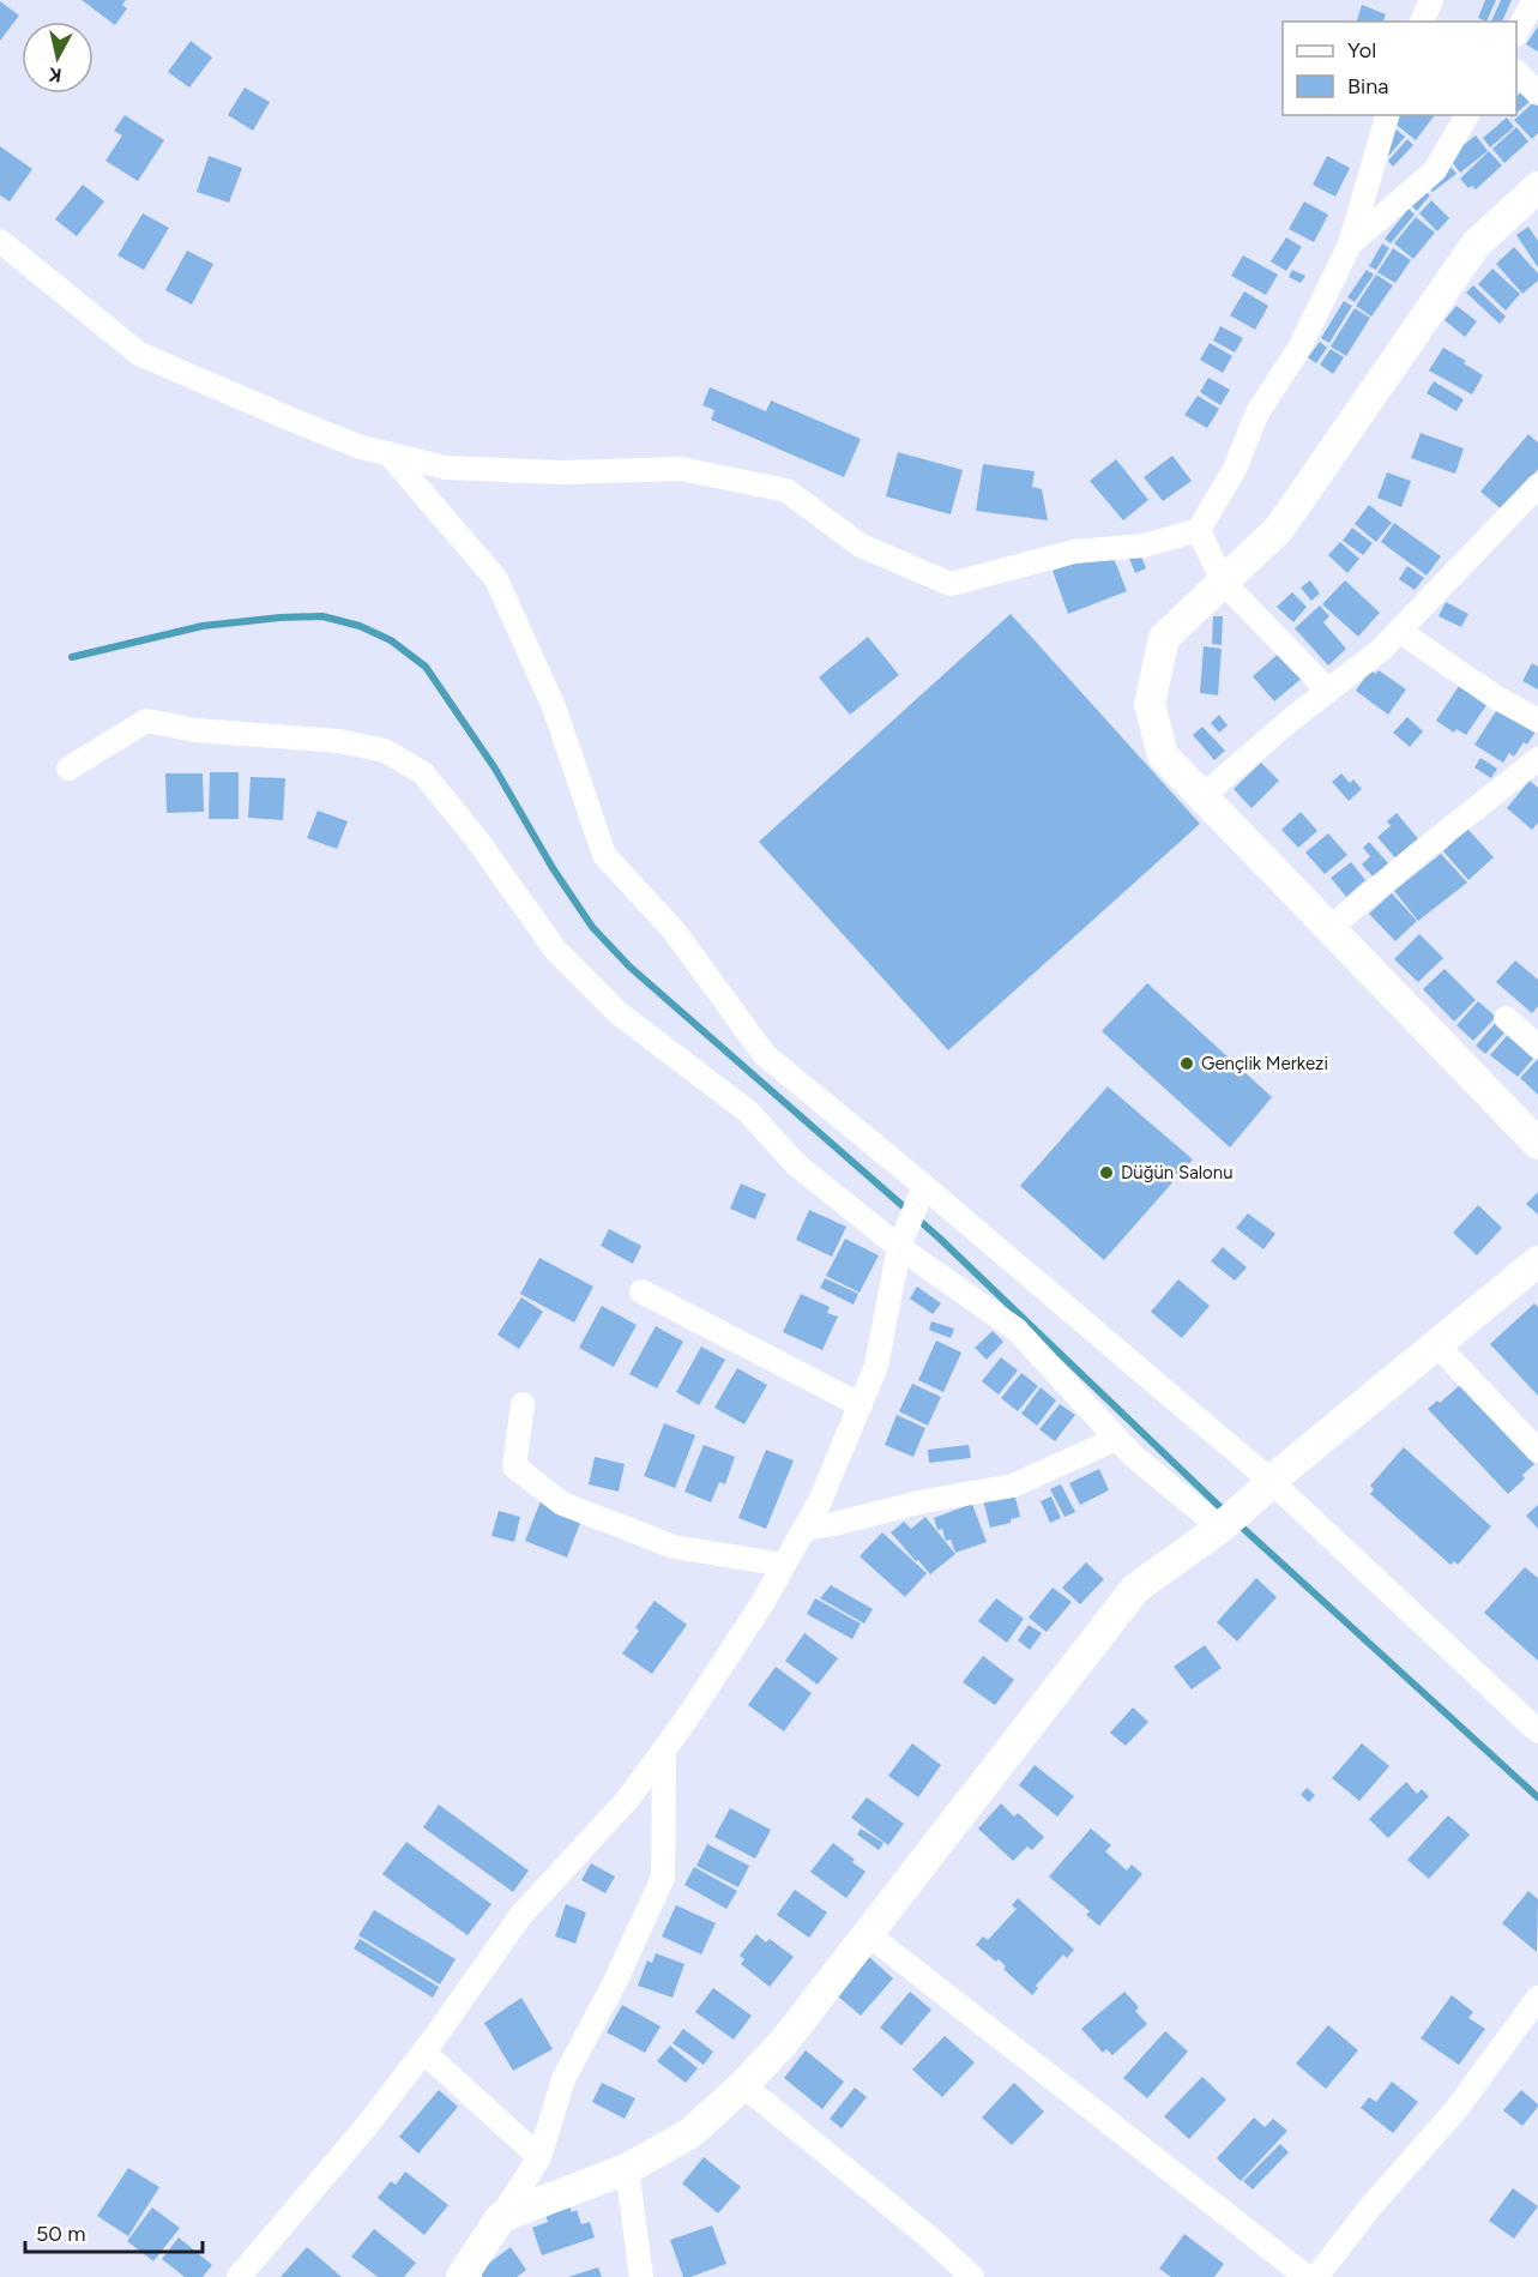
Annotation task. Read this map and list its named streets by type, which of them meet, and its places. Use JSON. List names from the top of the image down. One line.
{"places":["Gençlik Merkezi","Düğün Salonu"],"legend":["Yol","Bina"],"scale_bar":"50 m","north":"bottom"}
